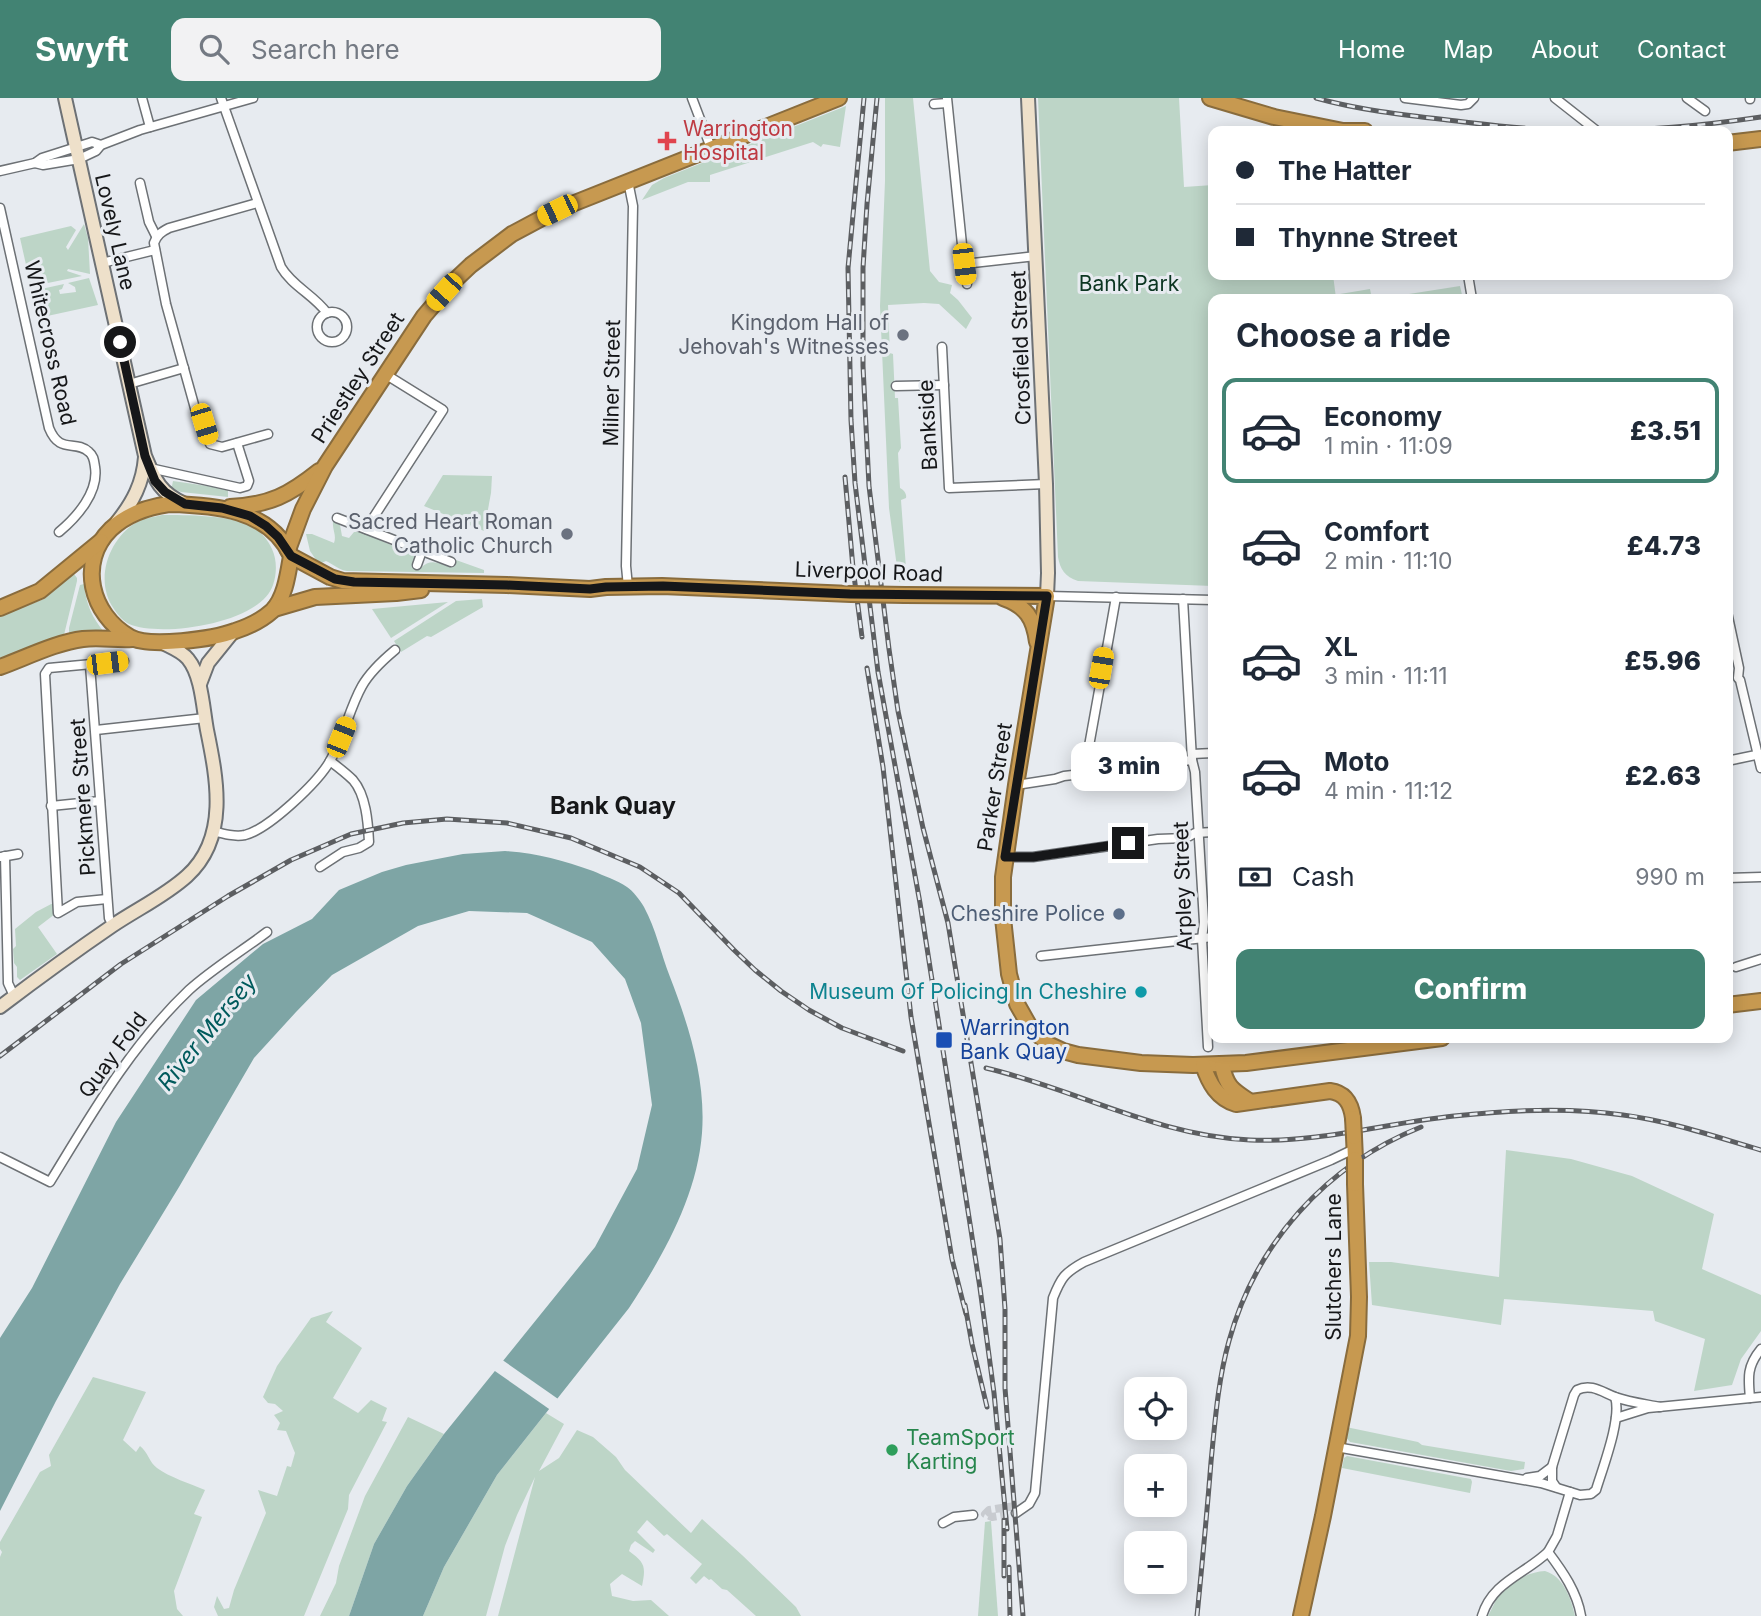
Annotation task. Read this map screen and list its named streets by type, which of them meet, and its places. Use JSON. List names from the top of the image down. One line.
{"streets":{"highway":["Priestley Street","Liverpool Road","Parker Street","Slutchers Lane"],"street":["Lovely Lane","Whitecross Road","Crosfield Street","Milner Street","Bankside","Pickmere Street","Arpley Street","Quay Fold"]},"crossings":[["Lovely Lane","Priestley Street"],["Crosfield Street","Bankside"],["Crosfield Street","Liverpool Road"],["Crosfield Street","Parker Street"],["Priestley Street","Milner Street"],["Milner Street","Liverpool Road"],["Liverpool Road","Parker Street"],["Parker Street","Slutchers Lane"]],"districts":["Bank Quay"],"water":["River Mersey"],"parks":["Bank Park"],"places":{"health":["Warrington Hospital"],"other":["Kingdom Hall of Jehovah's Witnesses","Sacred Heart Roman Catholic Church","Cheshire Police","Museum Of Policing In Cheshire","TeamSport Karting"],"transit":["Warrington Bank Quay"]},"page":{"header":"Swyft","search":"Search here","nav":["Home","Map","About","Contact"],"banner":["The Hatter","Thynne Street"],"heading":"Choose a ride","list":[{"name":"Economy","note":"1 min · 11:09","value":"£3.51"},{"name":"Comfort","note":"2 min · 11:10","value":"£4.73"},{"name":"XL","note":"3 min · 11:11","value":"£5.96"},{"name":"Moto","note":"4 min · 11:12","value":"£2.63"}],"bubble":"3 min","pay":["Cash","990 m"],"buttons":"Confirm","map_buttons":["+","−"]}}
